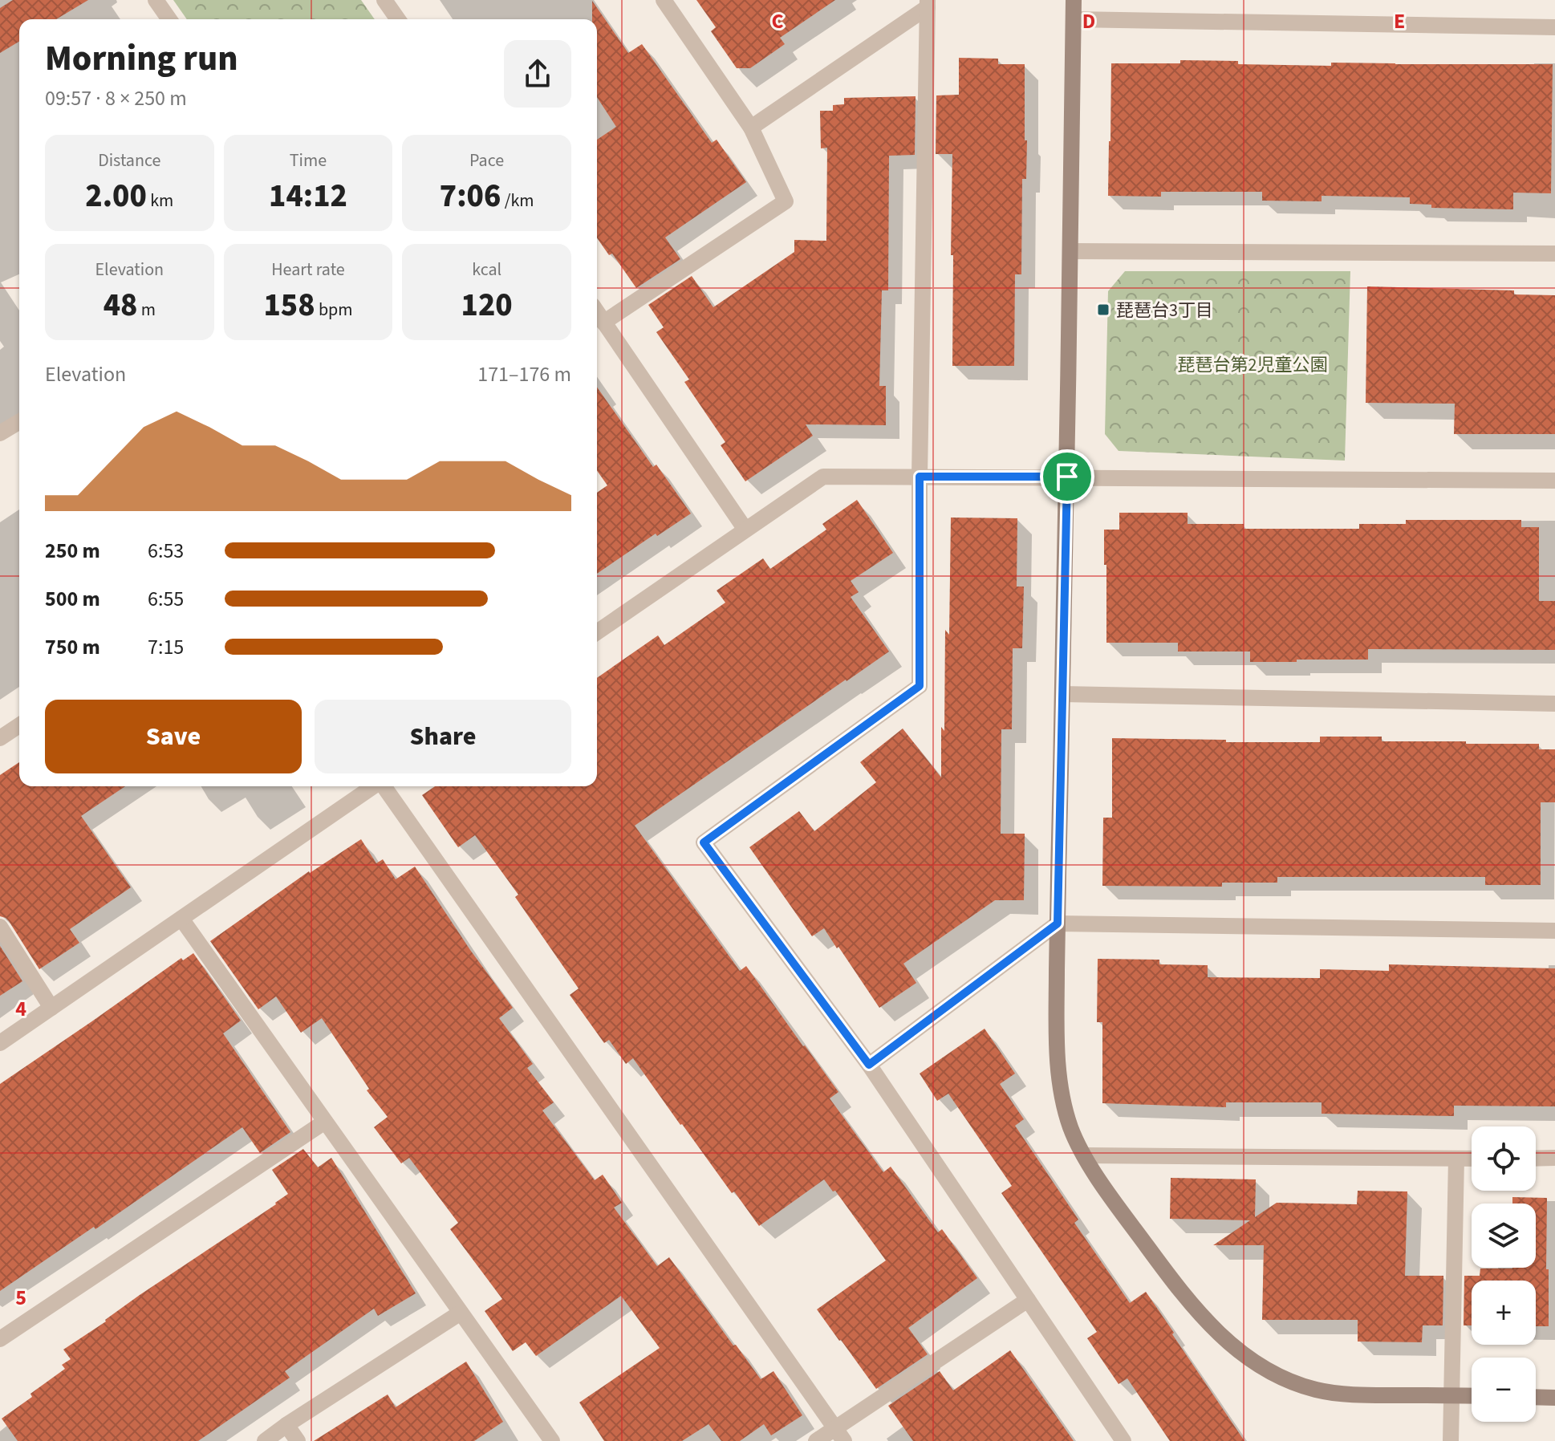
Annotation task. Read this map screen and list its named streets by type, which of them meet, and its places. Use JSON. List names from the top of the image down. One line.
{"parks":["琵琶台第2児童公園"],"places":{"transit":["琵琶台3丁目"]},"page":{"heading":["Morning run","09:57 · 8 × 250 m"],"stats":[["Distance","2.00 km"],["Time","14:12"],["Pace","7:06 /km"],["Elevation","48 m"],["Heart rate","158 bpm"],["kcal","120"]],"chart":["Elevation","171–176 m"],"list":[{"name":"250 m","note":"6:53"},{"name":"500 m","note":"6:55"},{"name":"750 m","note":"7:15"}],"buttons":["Save","Share"],"map_buttons":["+","−"]},"grid":{"columns":["C","D","E"],"rows":["4","5"]}}
